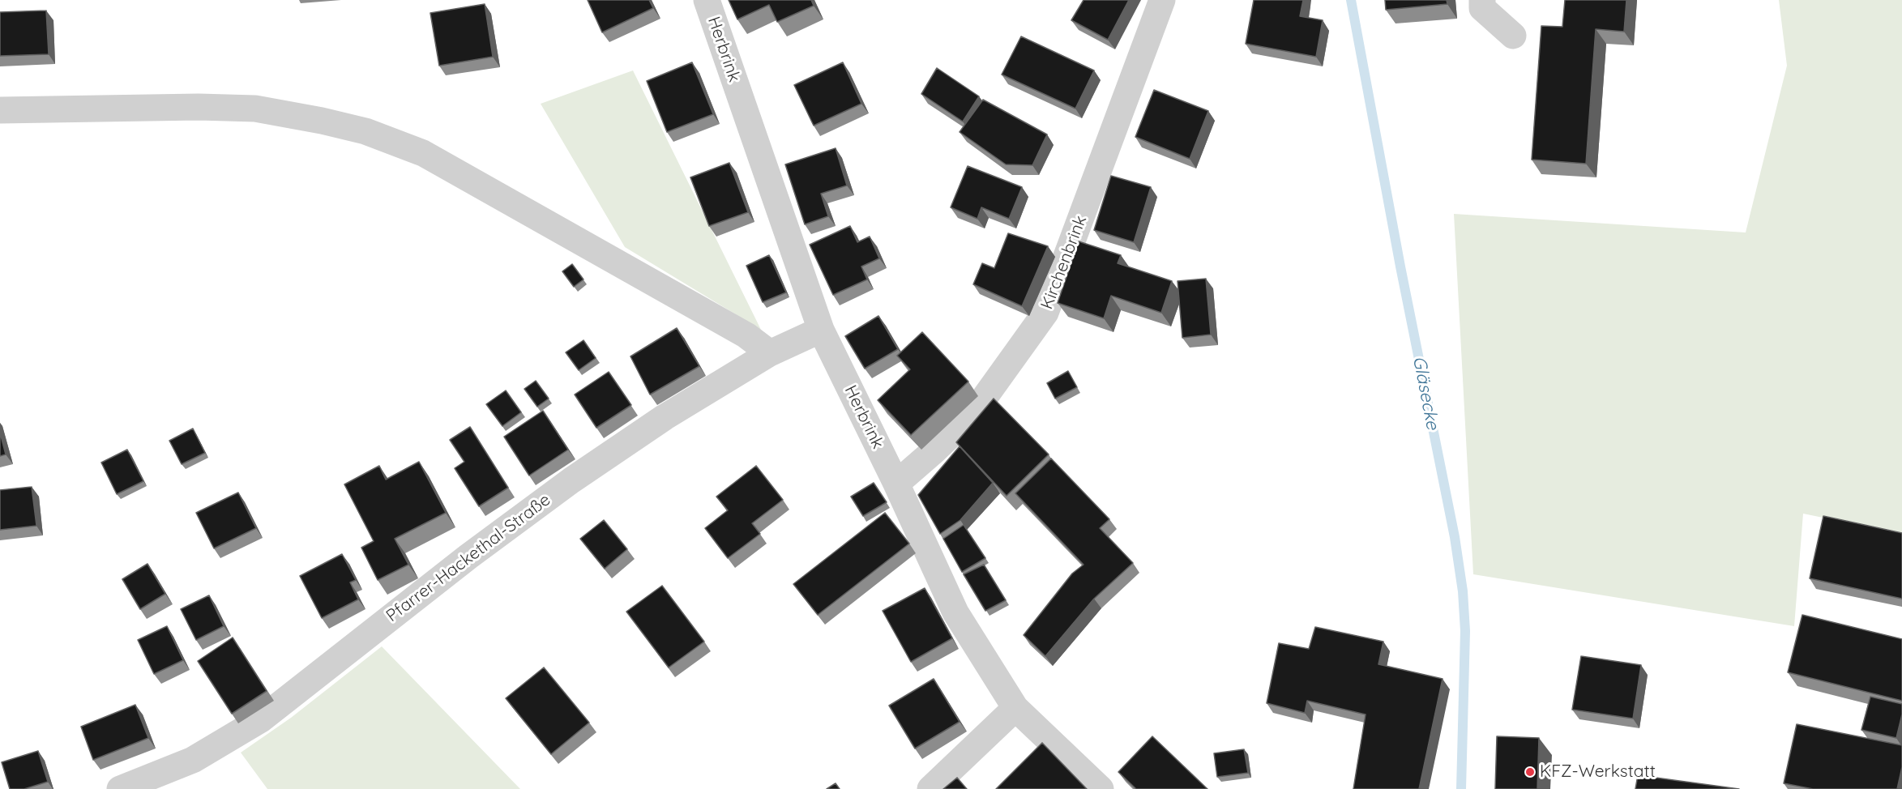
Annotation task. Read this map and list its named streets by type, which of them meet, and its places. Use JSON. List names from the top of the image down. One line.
{"streets":{"street":["Herbrink","Kirchenbrink","Pfarrer-Hackethal-Straße"]},"crossings":[["Herbrink","Kirchenbrink"],["Herbrink","Pfarrer-Hackethal-Straße"]],"water":["Gläsecke"],"places":["KFZ-Werkstatt"]}
